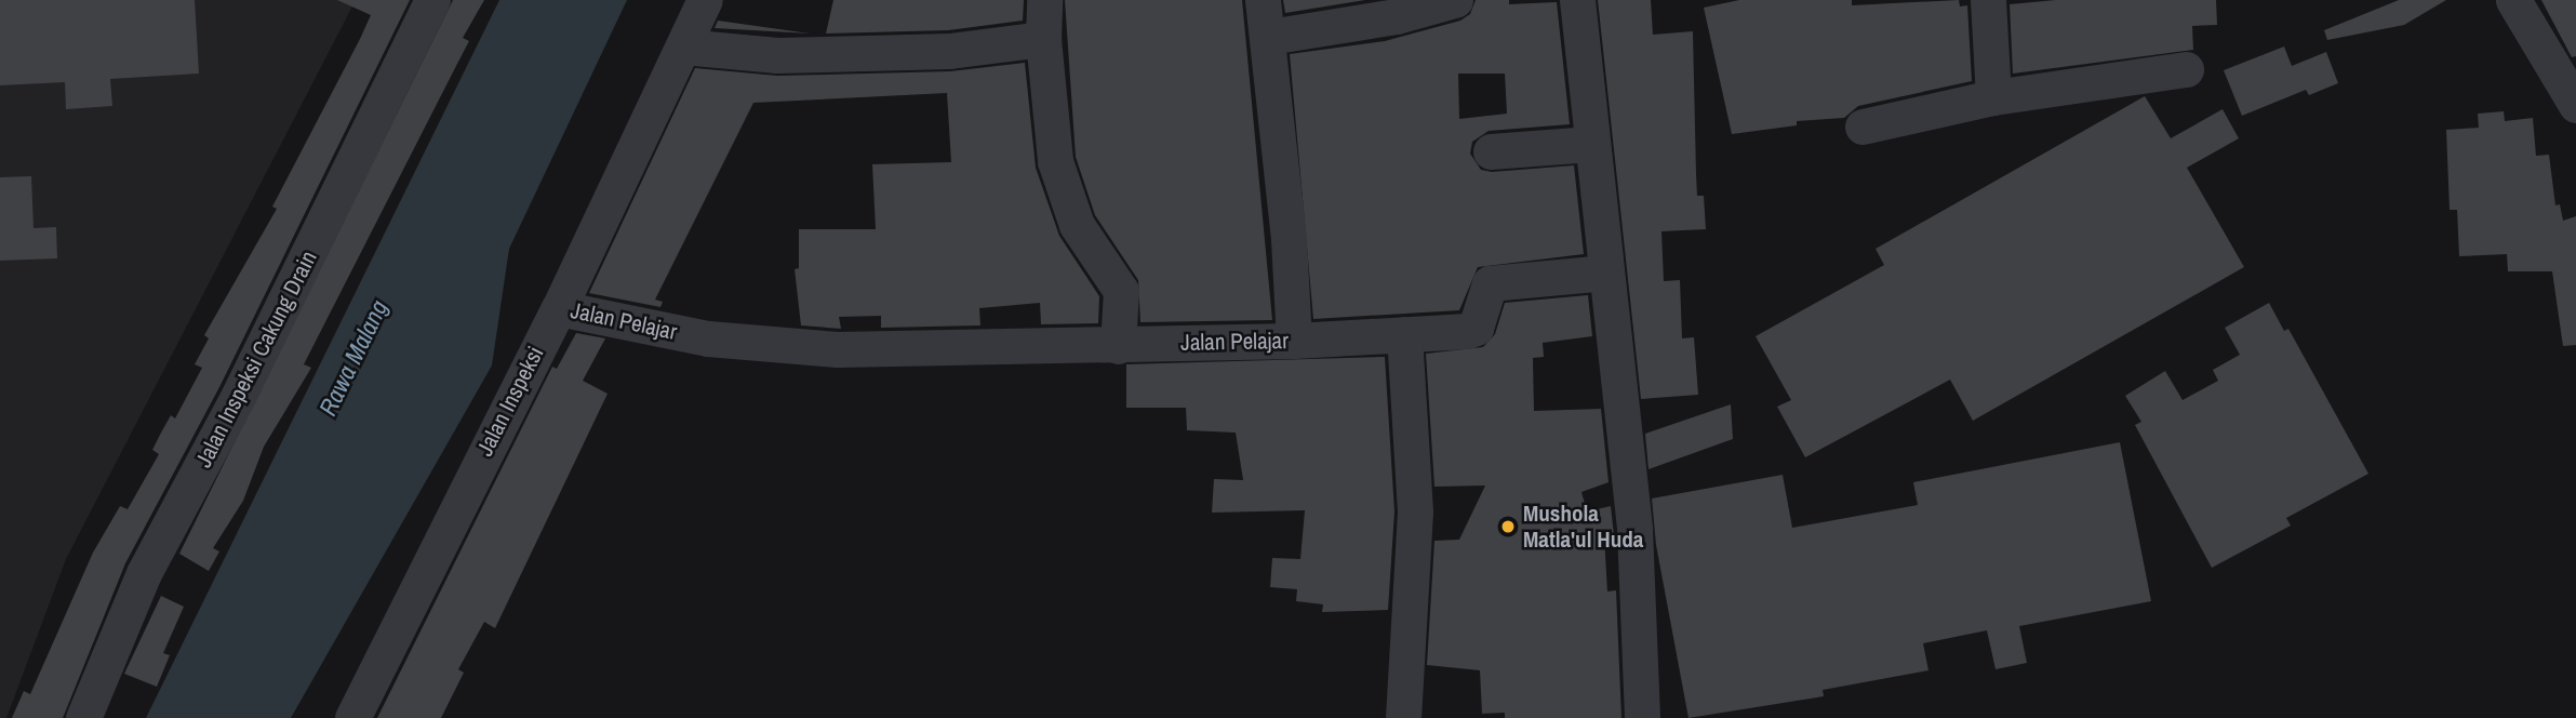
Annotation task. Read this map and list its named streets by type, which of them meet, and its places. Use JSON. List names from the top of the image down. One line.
{"streets":{"street":["Jalan Pelajar","Jalan Inspeksi Cakung Drain","Jalan Inspeksi"]},"crossings":[["Jalan Pelajar","Jalan Inspeksi"]],"water":["Rawa Malang"],"places":["Mushola Matla'ul Huda"]}
